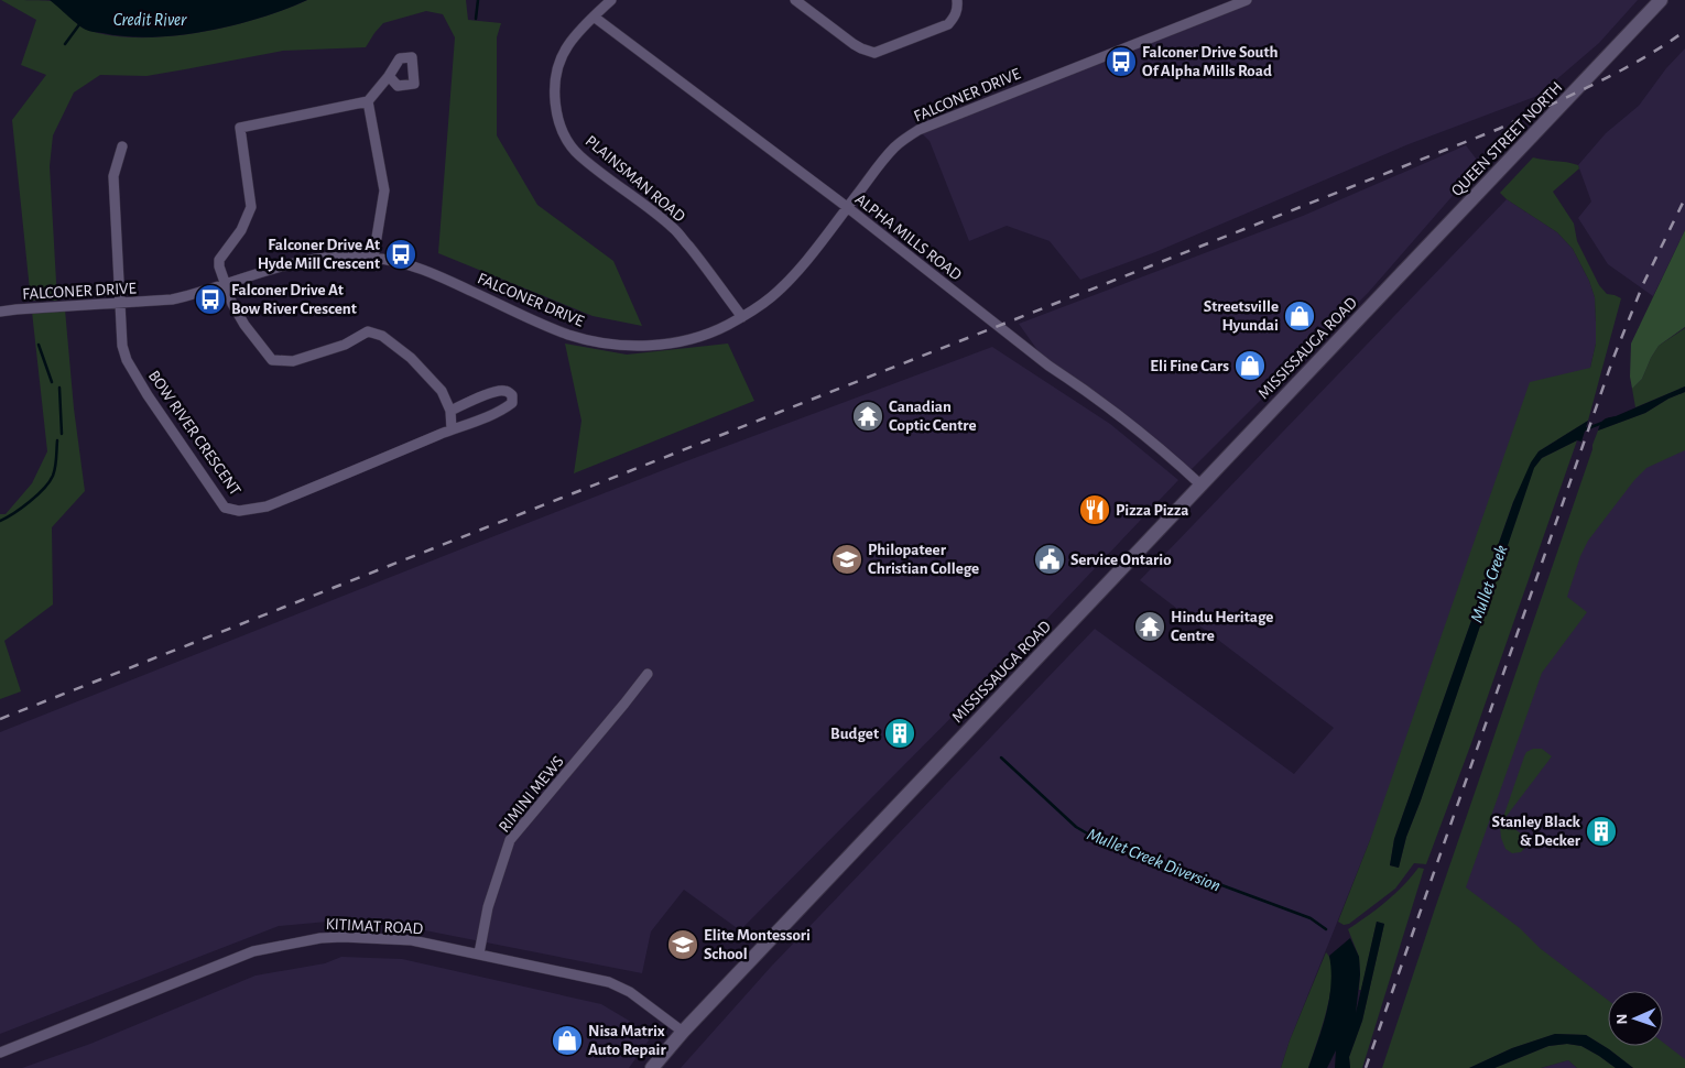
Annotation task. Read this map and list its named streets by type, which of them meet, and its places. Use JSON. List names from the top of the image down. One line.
{"streets":{"main road":["QUEEN STREET NORTH","MISSISSAUGA ROAD"],"street":["FALCONER DRIVE","PLAINSMAN ROAD","ALPHA MILLS ROAD","BOW RIVER CRESCENT","RIMINI MEWS","KITIMAT ROAD"]},"crossings":[["FALCONER DRIVE","PLAINSMAN ROAD"],["FALCONER DRIVE","ALPHA MILLS ROAD"],["FALCONER DRIVE","BOW RIVER CRESCENT"],["QUEEN STREET NORTH","MISSISSAUGA ROAD"],["PLAINSMAN ROAD","ALPHA MILLS ROAD"],["ALPHA MILLS ROAD","MISSISSAUGA ROAD"],["MISSISSAUGA ROAD","KITIMAT ROAD"],["RIMINI MEWS","KITIMAT ROAD"]],"water":["Credit River","Mullet Creek","Mullet Creek Diversion"],"places":{"bus stop":["Falconer Drive South Of Alpha Mills Road","Falconer Drive At Hyde Mill Crescent","Falconer Drive At Bow River Crescent"],"shop":["Streetsville Hyundai","Eli Fine Cars","Nisa Matrix Auto Repair"],"temple":["Canadian Coptic Centre","Hindu Heritage Centre"],"restaurant":["Pizza Pizza"],"school or university":["Philopateer Christian College","Elite Montessori School"],"public building":["Service Ontario"],"building":["Budget","Stanley Black & Decker"]},"north":"left"}
